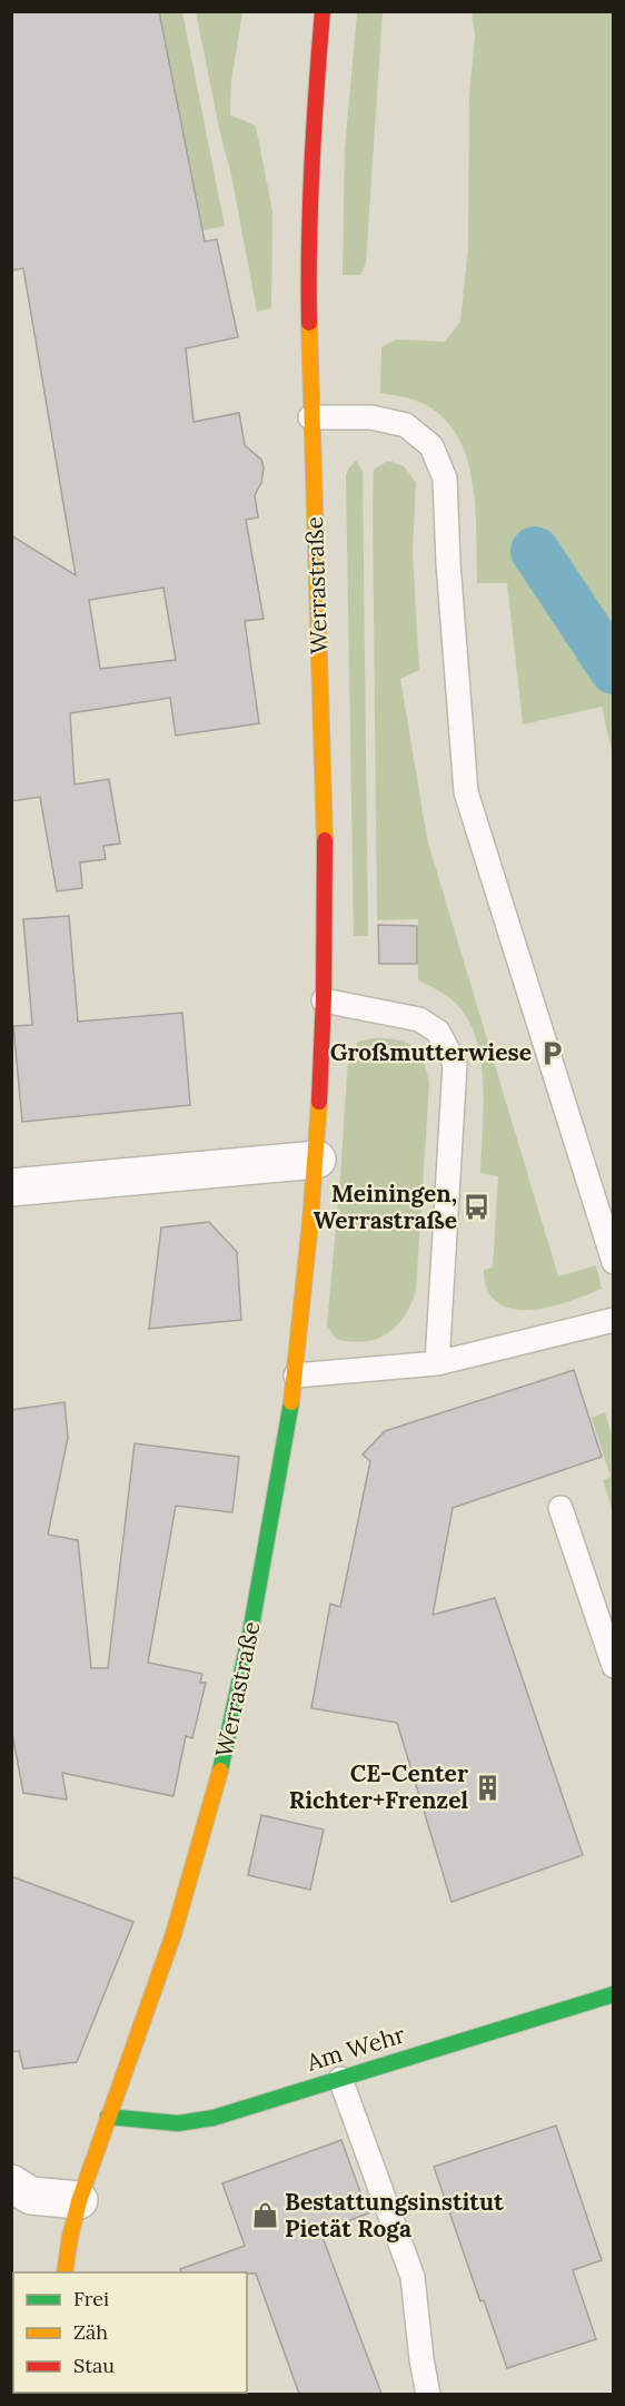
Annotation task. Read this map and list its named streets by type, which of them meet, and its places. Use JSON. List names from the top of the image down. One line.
{"streets":{"street":["Werrastraße","Am Wehr"]},"crossings":[["Werrastraße","Am Wehr"]],"places":{"parking":["Großmutterwiese"],"bus stop":["Meiningen, Werrastraße"],"building":["CE-Center Richter+Frenzel"],"shop":["Bestattungsinstitut Pietät Roga"]},"legend":["Frei","Zäh","Stau"]}
